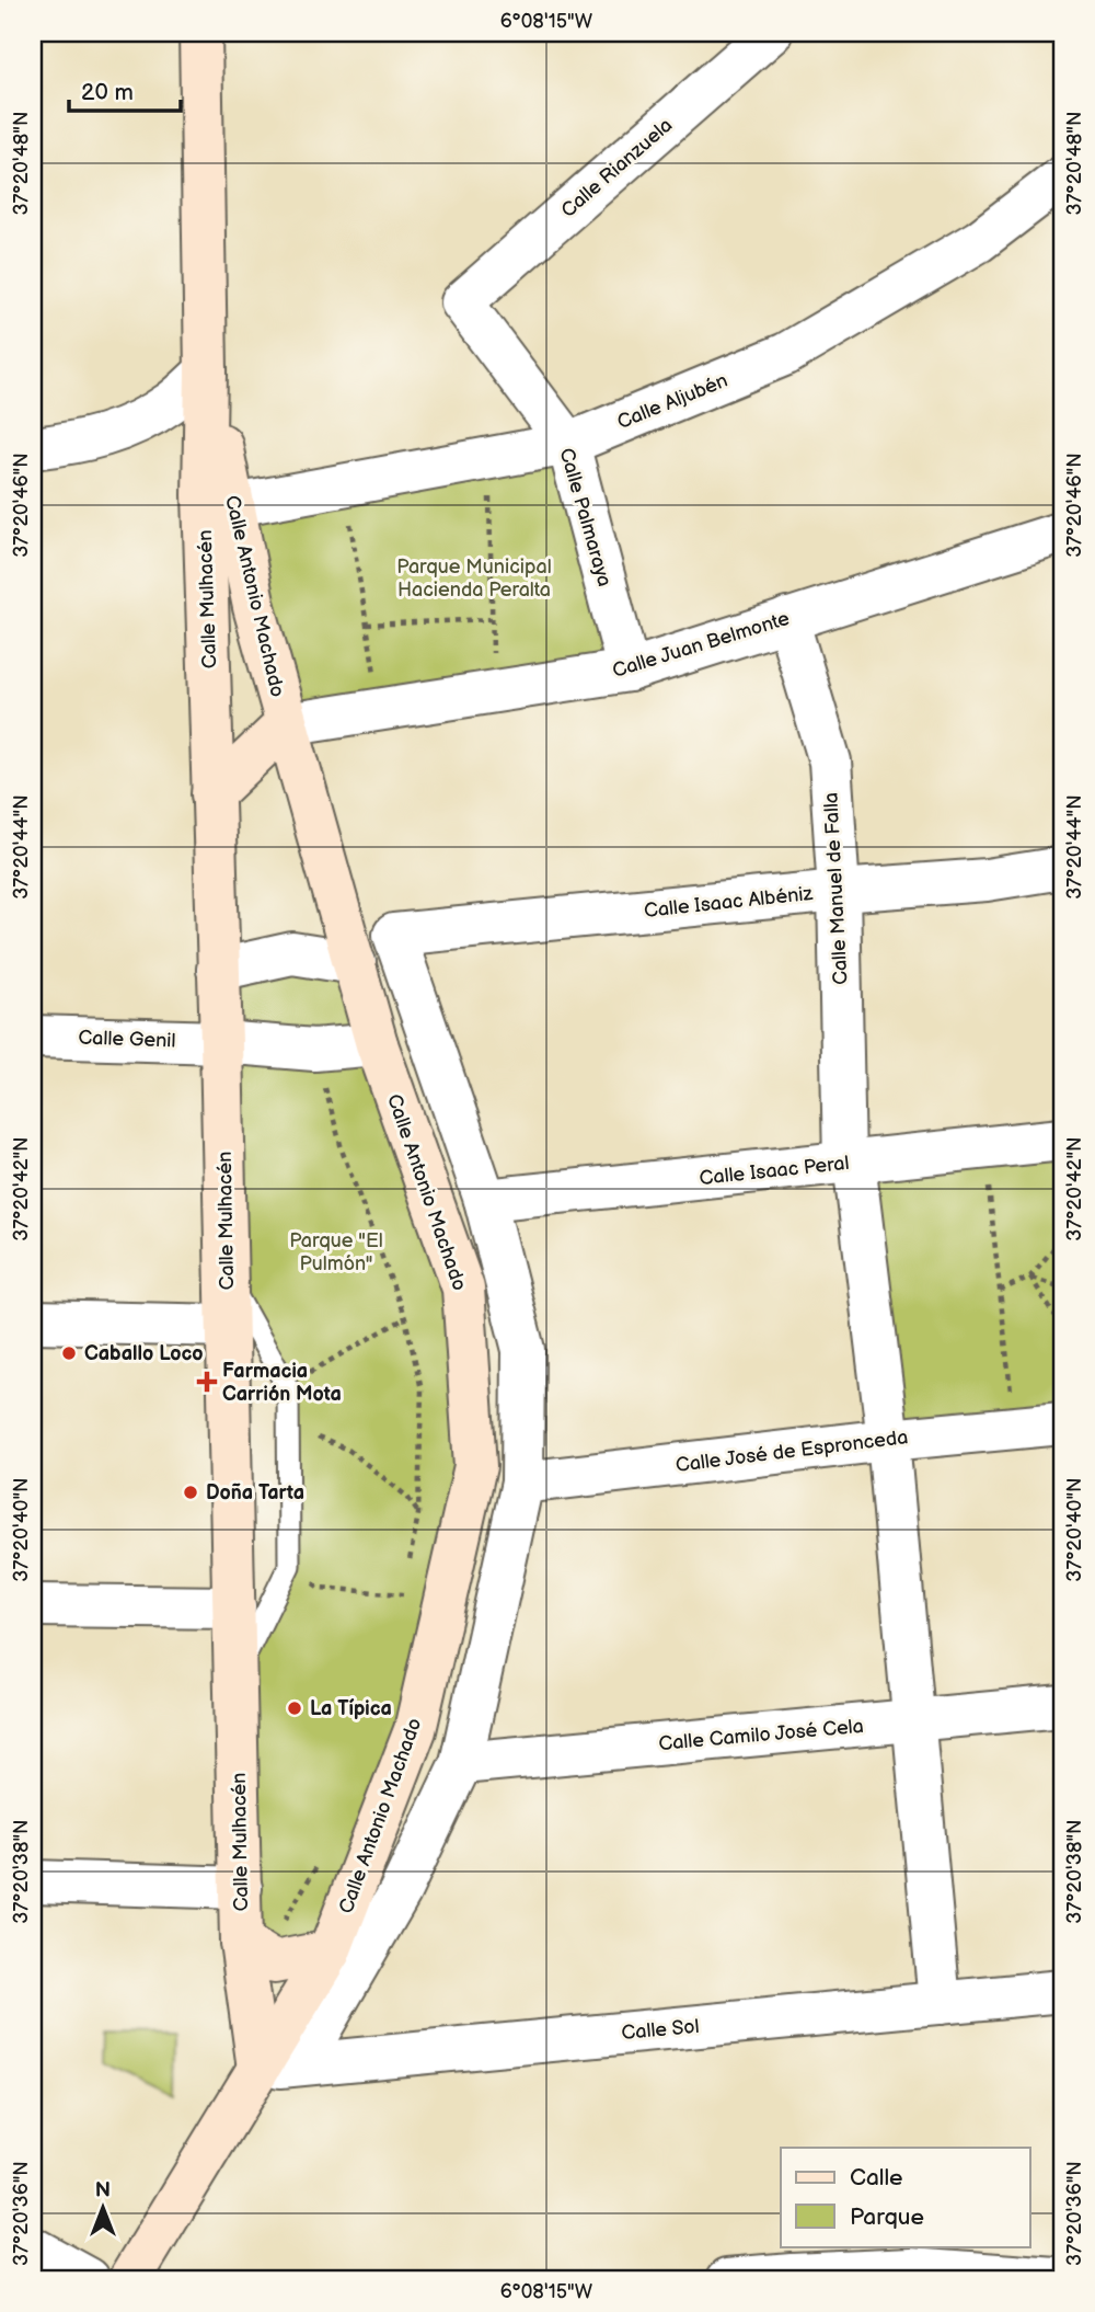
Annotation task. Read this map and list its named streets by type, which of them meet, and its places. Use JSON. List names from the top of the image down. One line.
{"streets":{"street":["Calle Rianzuela","Calle Aljubén","Calle Palmaraya","Calle Antonio Machado","Calle Mulhacén","Calle Juan Belmonte","Calle Manuel de Falla","Calle Isaac Albéniz","Calle Genil","Calle Isaac Peral","Calle José de Espronceda","Calle Camilo José Cela","Calle Sol"]},"crossings":[["Calle Rianzuela","Calle Palmaraya"],["Calle Aljubén","Calle Palmaraya"],["Calle Aljubén","Calle Antonio Machado"],["Calle Palmaraya","Calle Juan Belmonte"],["Calle Antonio Machado","Calle Mulhacén"],["Calle Antonio Machado","Calle Juan Belmonte"],["Calle Antonio Machado","Calle Isaac Albéniz"],["Calle Antonio Machado","Calle Genil"],["Calle Antonio Machado","Calle Isaac Peral"],["Calle Antonio Machado","Calle José de Espronceda"],["Calle Antonio Machado","Calle Camilo José Cela"],["Calle Antonio Machado","Calle Sol"],["Calle Mulhacén","Calle Genil"],["Calle Mulhacén","Calle Sol"],["Calle Juan Belmonte","Calle Manuel de Falla"],["Calle Manuel de Falla","Calle Isaac Albéniz"],["Calle Manuel de Falla","Calle Isaac Peral"],["Calle Manuel de Falla","Calle José de Espronceda"],["Calle Manuel de Falla","Calle Camilo José Cela"],["Calle Manuel de Falla","Calle Sol"]],"parks":["Parque Municipal Hacienda Peralta","Parque \"El Pulmón\""],"places":{"other":["Caballo Loco","Doña Tarta","La Típica"],"health":["Farmacia Carrión Mota"]},"legend":["Calle","Parque"],"scale_bar":"20 m","north":"top","coordinates":["6°08'15\"W","37°20'48\"N","37°20'46\"N","37°20'44\"N","37°20'42\"N","37°20'40\"N","37°20'38\"N","37°20'36\"N"]}
